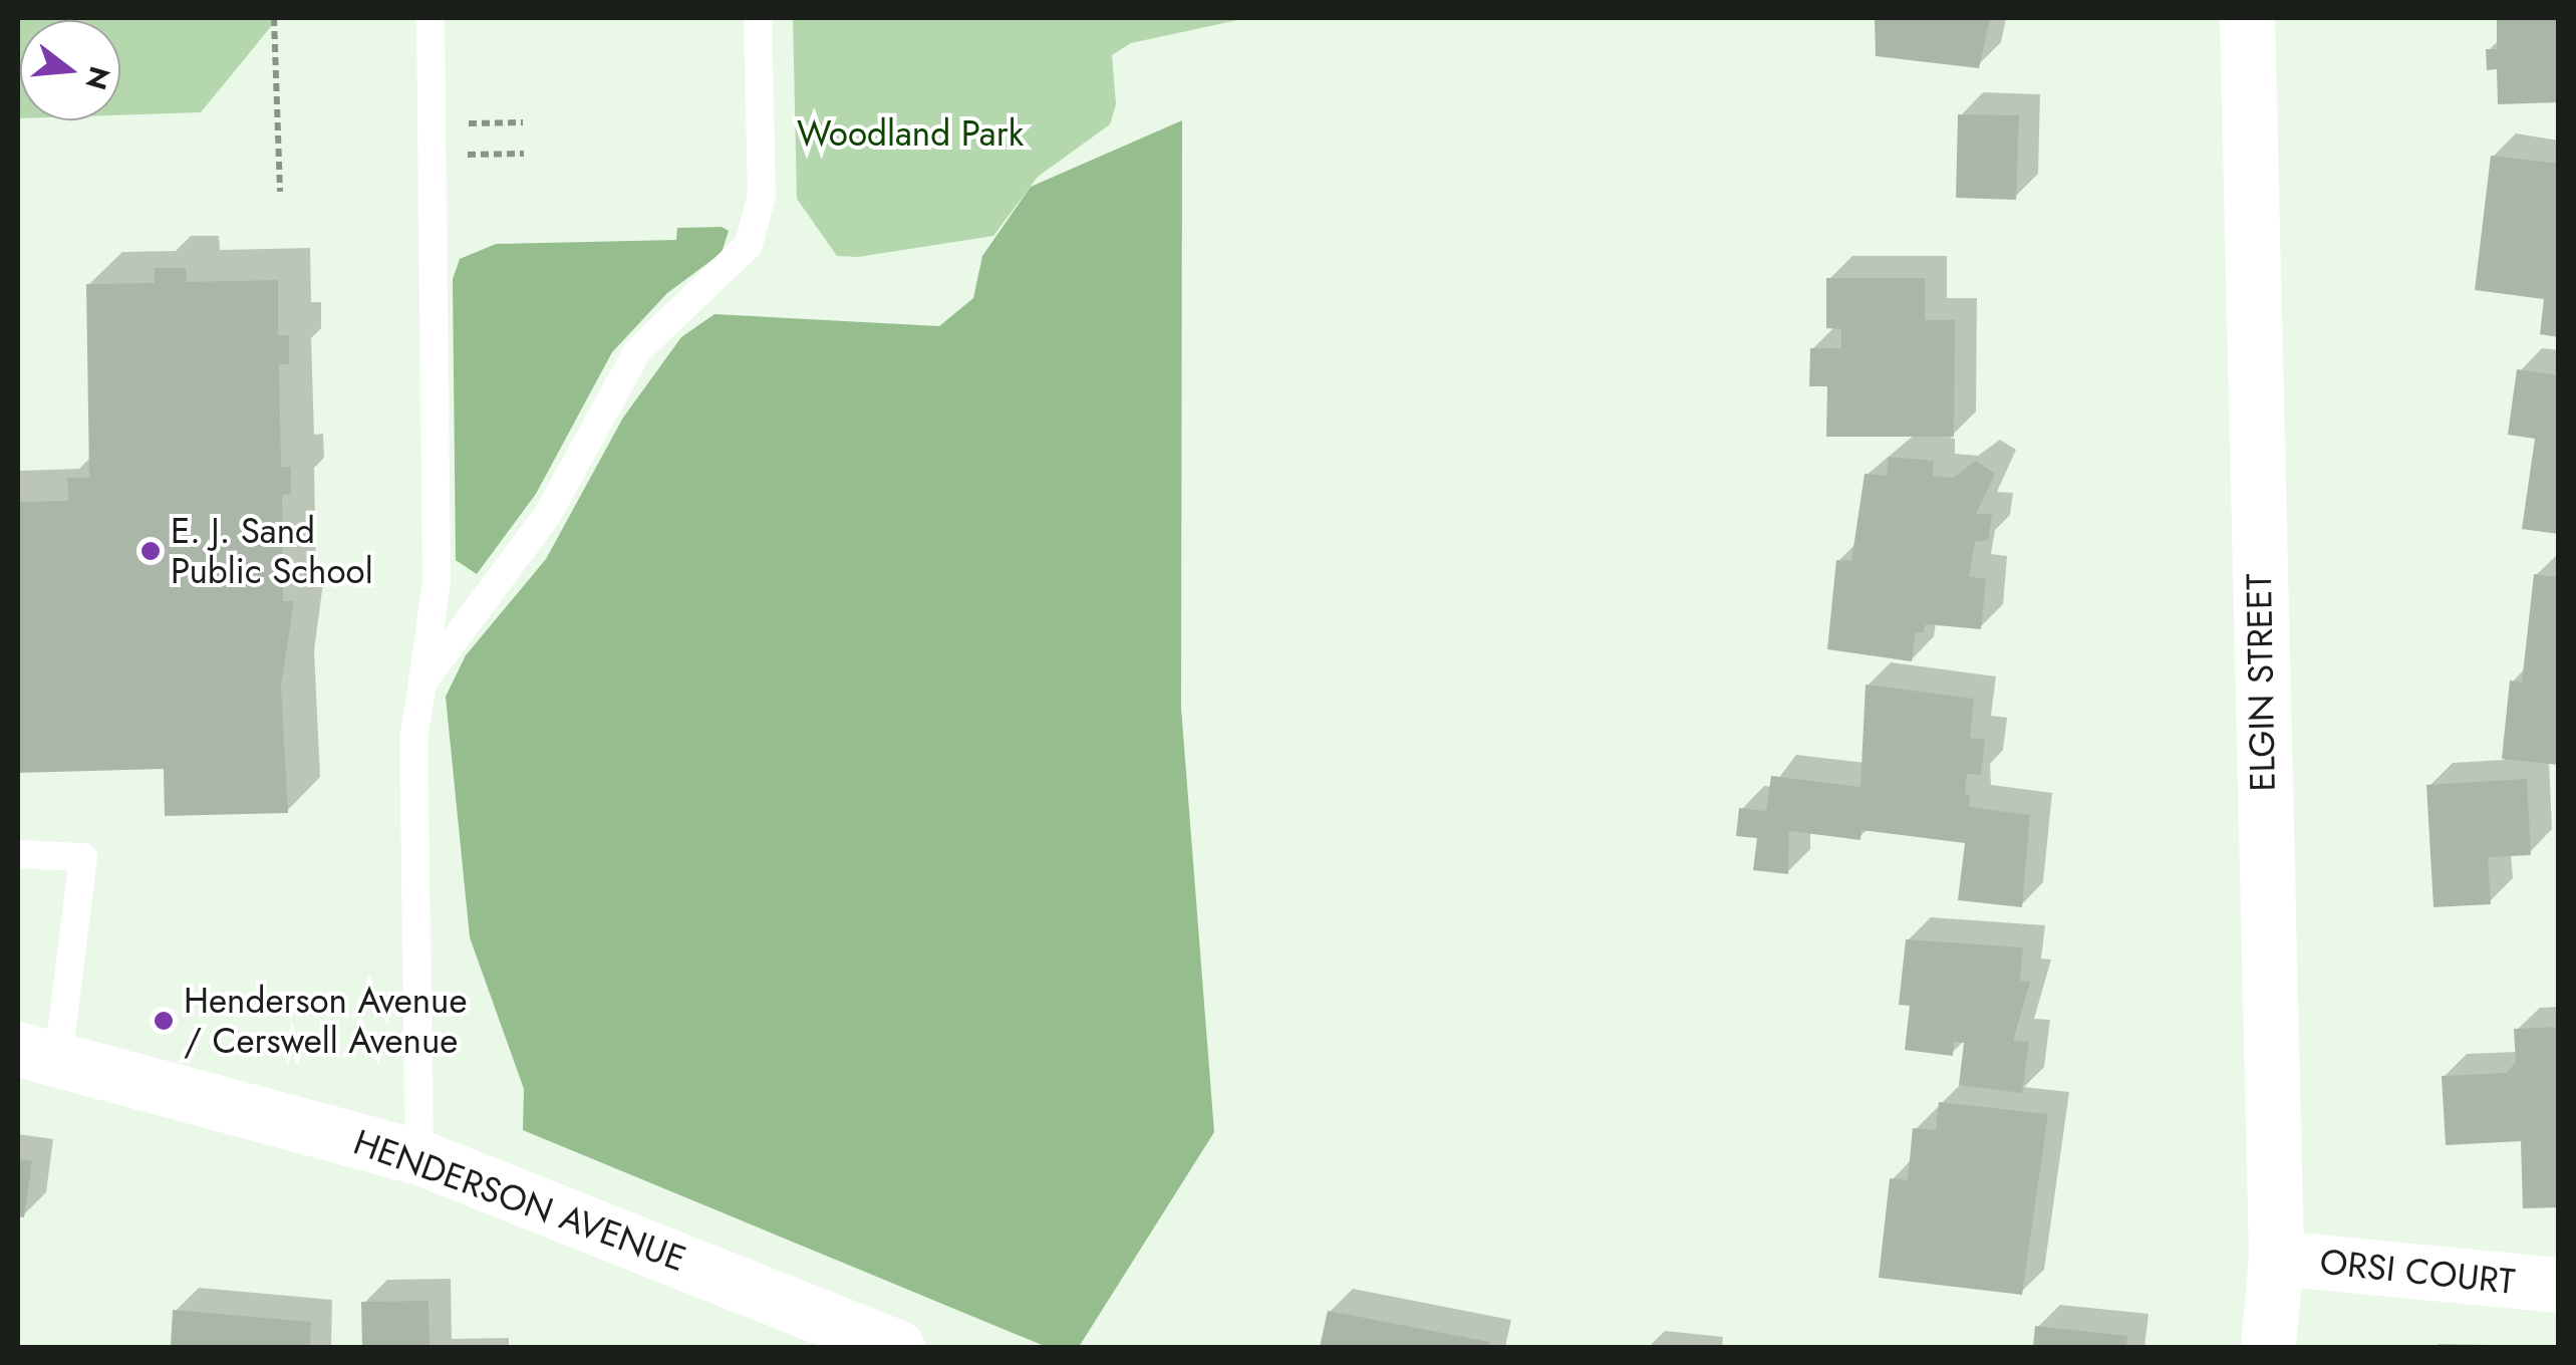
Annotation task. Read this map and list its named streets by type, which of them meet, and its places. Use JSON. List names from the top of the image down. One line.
{"streets":{"street":["ELGIN STREET","HENDERSON AVENUE","ORSI COURT"]},"crossings":[["ELGIN STREET","ORSI COURT"]],"parks":["Woodland Park"],"places":["E. J. Sand Public School","Henderson Avenue / Cerswell Avenue"],"north":"right"}
